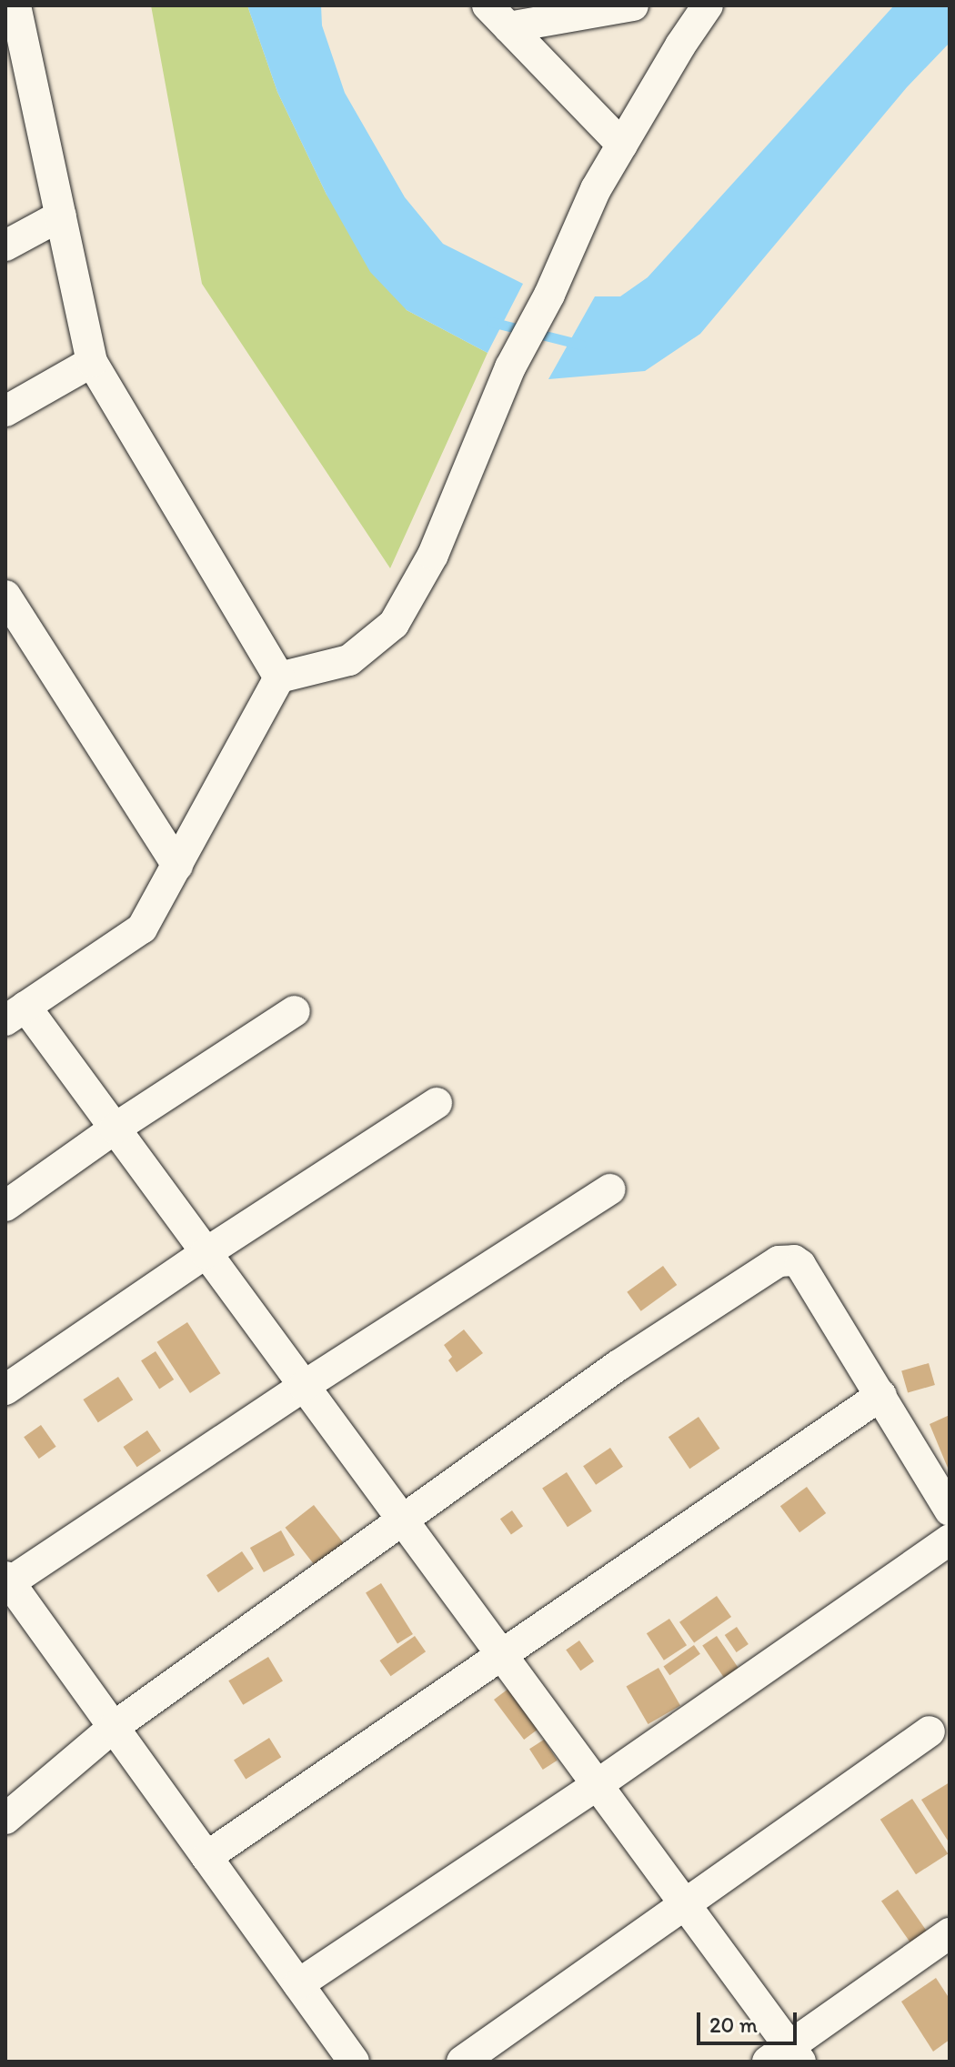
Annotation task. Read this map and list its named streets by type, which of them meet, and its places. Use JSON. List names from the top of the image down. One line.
{"scale_bar":"20 m"}
